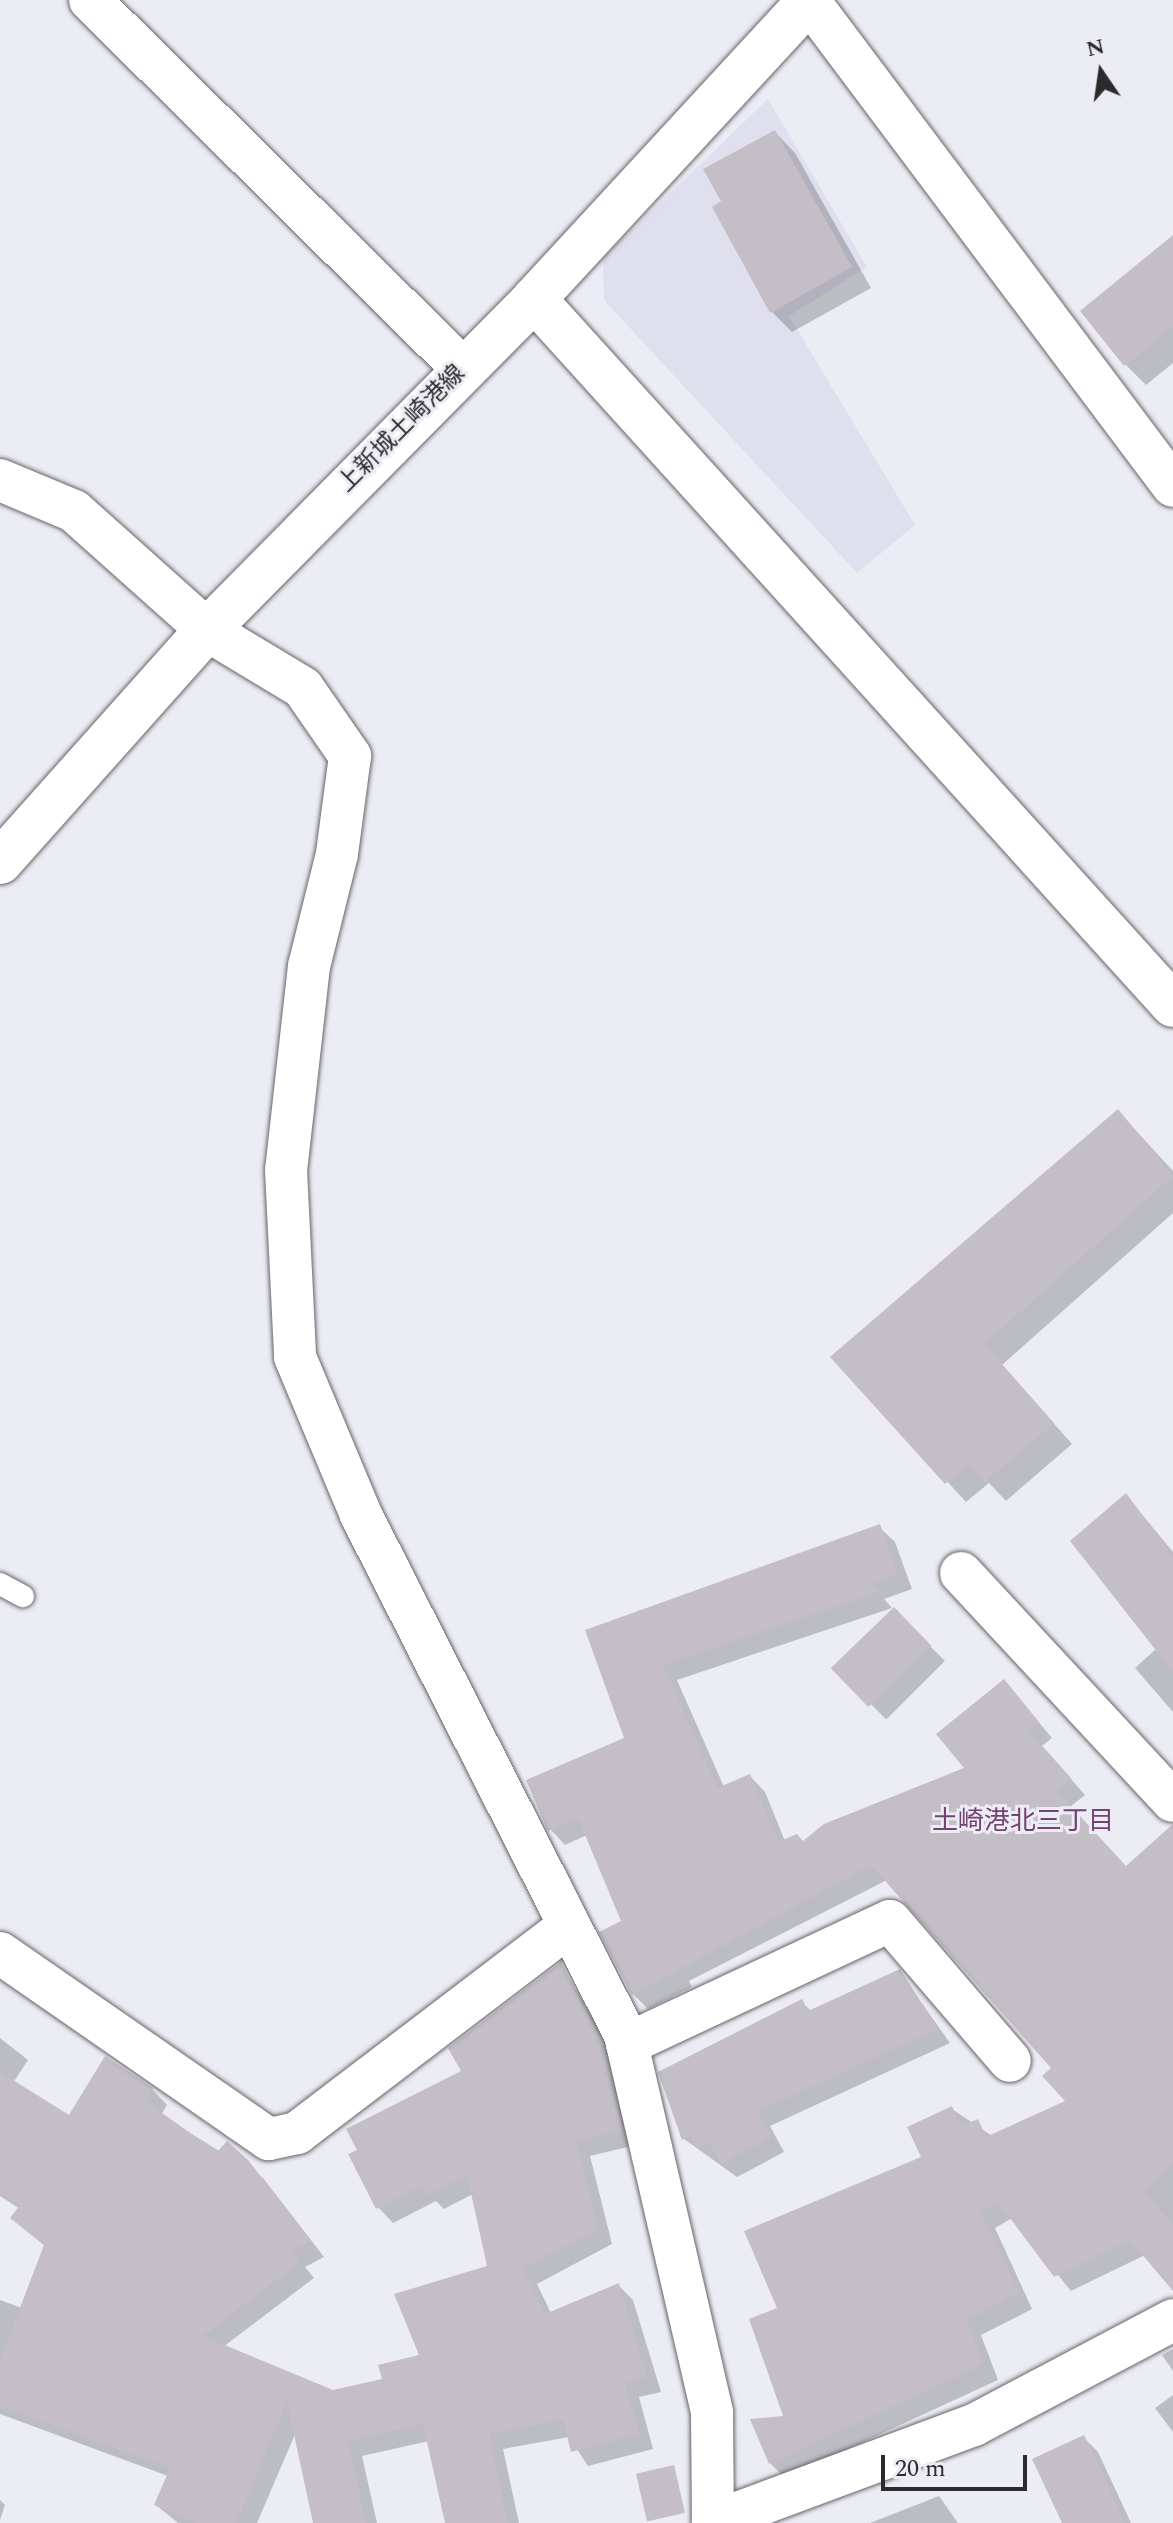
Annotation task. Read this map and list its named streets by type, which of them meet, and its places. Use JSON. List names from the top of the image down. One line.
{"streets":{"main road":["上新城土崎港線"]},"districts":["土崎港北三丁目"],"scale_bar":"20 m","north":"top"}
